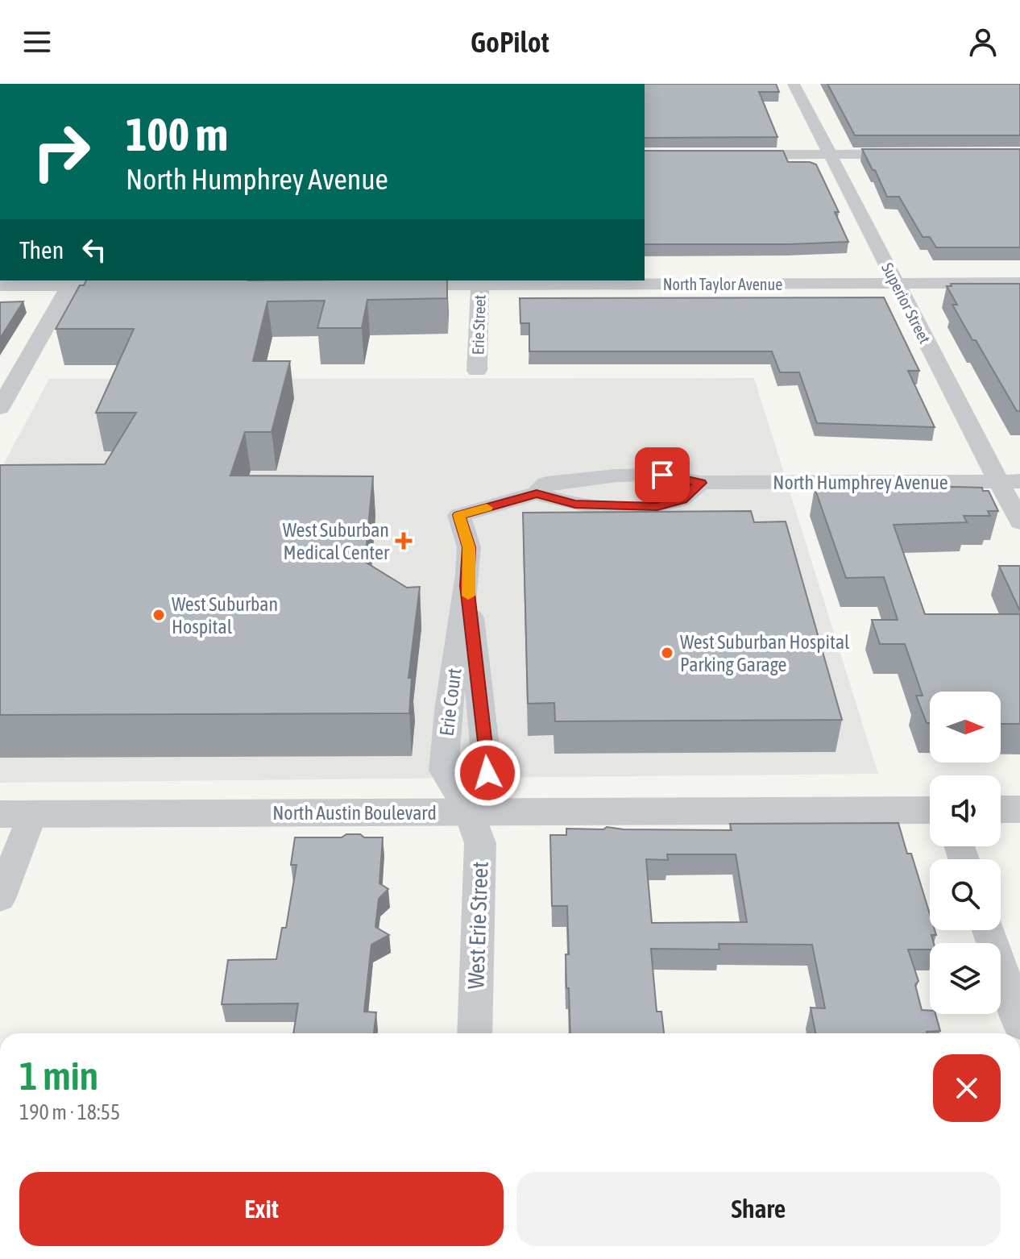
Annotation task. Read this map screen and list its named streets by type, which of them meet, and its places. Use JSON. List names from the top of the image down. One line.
{"streets":{"street":["North Taylor Avenue","Superior Street","Erie Street","North Humphrey Avenue","Erie Court","North Austin Boulevard","West Erie Street"]},"crossings":[["North Taylor Avenue","Superior Street"],["North Taylor Avenue","Erie Street"],["Superior Street","North Humphrey Avenue"],["North Humphrey Avenue","Erie Court"],["Erie Court","North Austin Boulevard"],["Erie Court","West Erie Street"],["North Austin Boulevard","West Erie Street"]],"places":{"health":["West Suburban Medical Center"],"other":["West Suburban Hospital","West Suburban Hospital Parking Garage"]},"north":"right","page":{"header":"GoPilot","turn":["100 m","North Humphrey Avenue"],"then":"Then","heading":["1 min","190 m · 18:55"],"buttons":["Exit","Share"]}}
